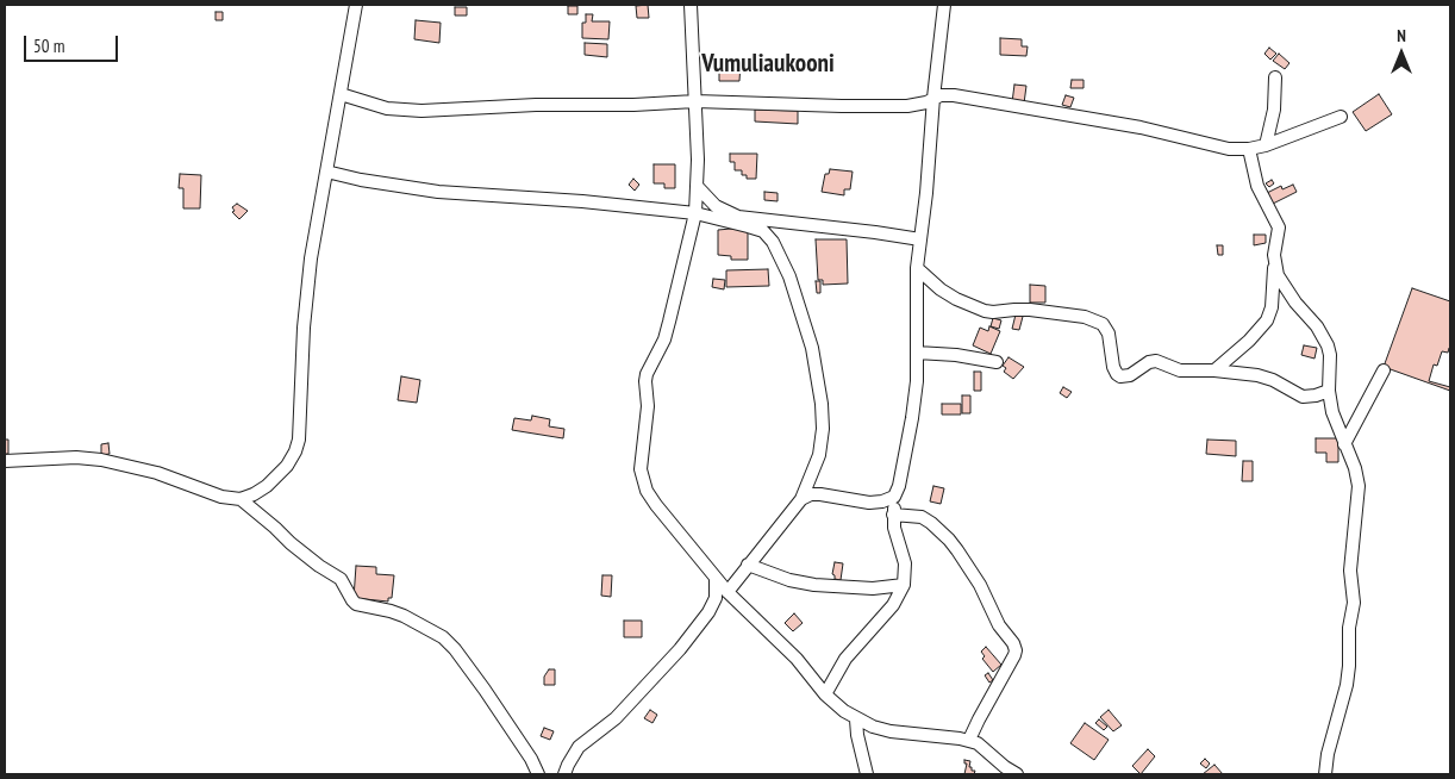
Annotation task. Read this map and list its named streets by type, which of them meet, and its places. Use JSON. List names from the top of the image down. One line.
{"districts":["Vumuliaukooni"],"scale_bar":"50 m","north":"top"}
